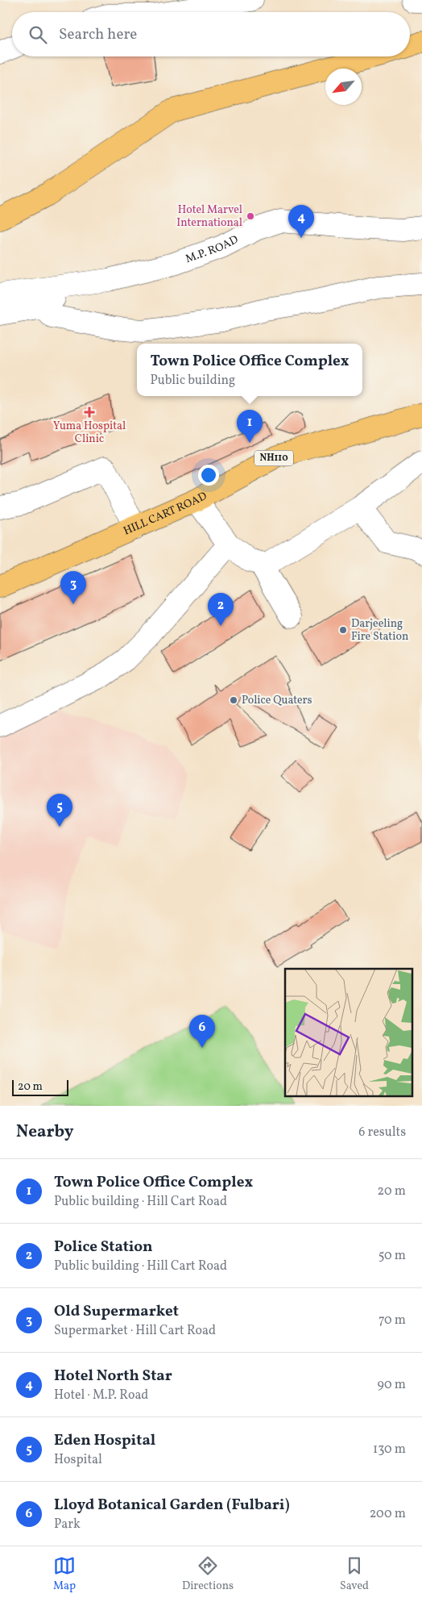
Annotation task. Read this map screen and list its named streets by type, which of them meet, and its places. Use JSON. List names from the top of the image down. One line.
{"streets":{"main road":["NH110","HILL CART ROAD"],"street":["M.P. ROAD"]},"places":{"other":["Hotel Marvel International","Darjeeling Fire Station","Police Quaters"],"health":["Yuma Hospital Clinic"]},"scale_bar":"20 m","north":"bottom left","page":{"search":"Search here","pins":["4","1","3","2","5","6"],"popup":["Town Police Office Complex","Public building"],"scale":"20 m","heading":["Nearby","6 results"],"list":[{"mark":"1","name":"Town Police Office Complex","note":"Public building · Hill Cart Road","value":"20 m"},{"mark":"2","name":"Police Station","note":"Public building · Hill Cart Road","value":"50 m"},{"mark":"3","name":"Old Supermarket","note":"Supermarket · Hill Cart Road","value":"70 m"},{"mark":"4","name":"Hotel North Star","note":"Hotel · M.P. Road","value":"90 m"},{"mark":"5","name":"Eden Hospital","note":"Hospital","value":"130 m"},{"mark":"6","name":"Lloyd Botanical Garden (Fulbari)","note":"Park","value":"200 m"}],"nav":["Map","Directions","Saved"]}}
